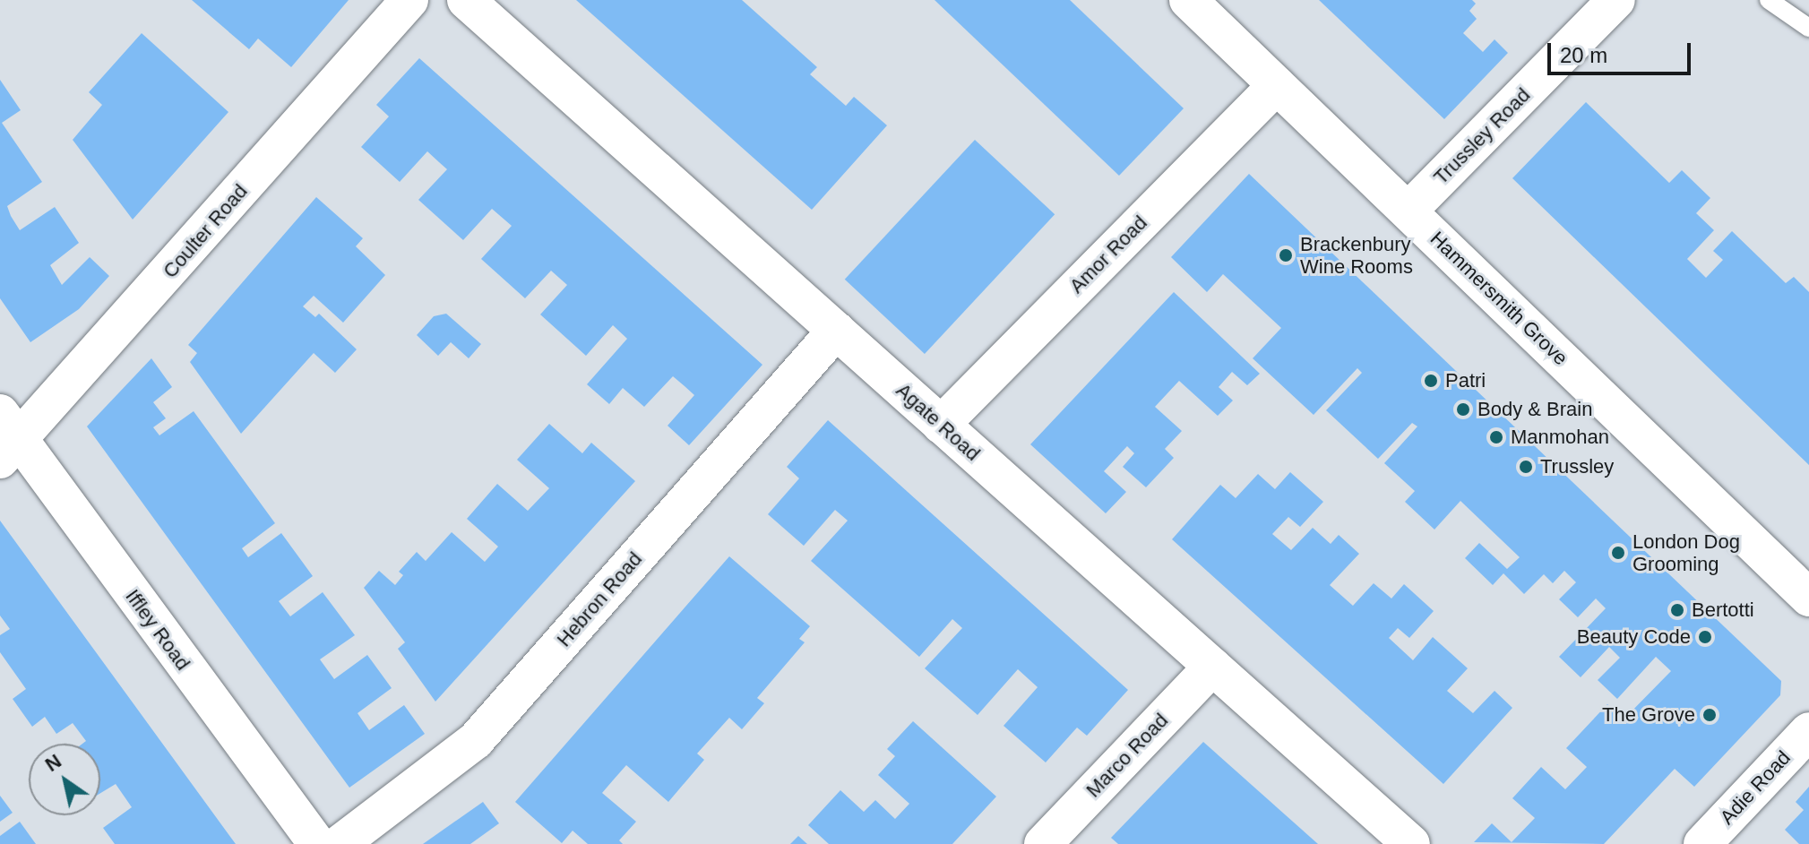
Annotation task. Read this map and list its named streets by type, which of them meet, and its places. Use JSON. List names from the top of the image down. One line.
{"streets":{"street":["Trussley Road","Coulter Road","Amor Road","Hammersmith Grove","Agate Road","Hebron Road","Iffley Road","Marco Road","Adie Road"]},"crossings":[["Trussley Road","Hammersmith Grove"],["Coulter Road","Iffley Road"],["Amor Road","Hammersmith Grove"],["Amor Road","Agate Road"],["Agate Road","Hebron Road"],["Agate Road","Marco Road"]],"places":["Brackenbury Wine Rooms","Patri","Body & Brain","Manmohan","Trussley","London Dog Grooming","Bertotti","Beauty Code","The Grove"],"scale_bar":"20 m","north":"top left"}
